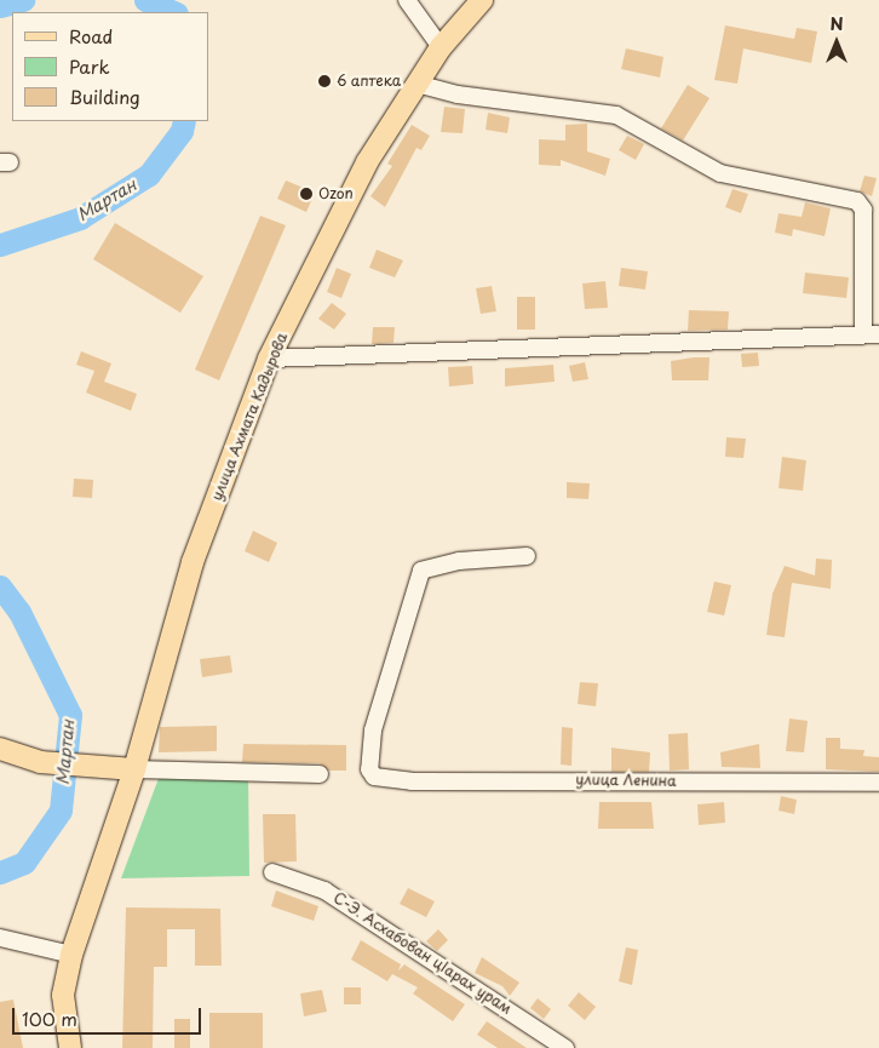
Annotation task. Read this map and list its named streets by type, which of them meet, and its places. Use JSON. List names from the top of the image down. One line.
{"streets":{"main road":["улица Ахмата Кадырова"],"street":["улица Ленина","С-Э. Асхабован цIарах урам"]},"water":["Мартан"],"places":["6 аптека","Ozon"],"legend":["Road","Park","Building"],"scale_bar":"100 m","north":"top"}
